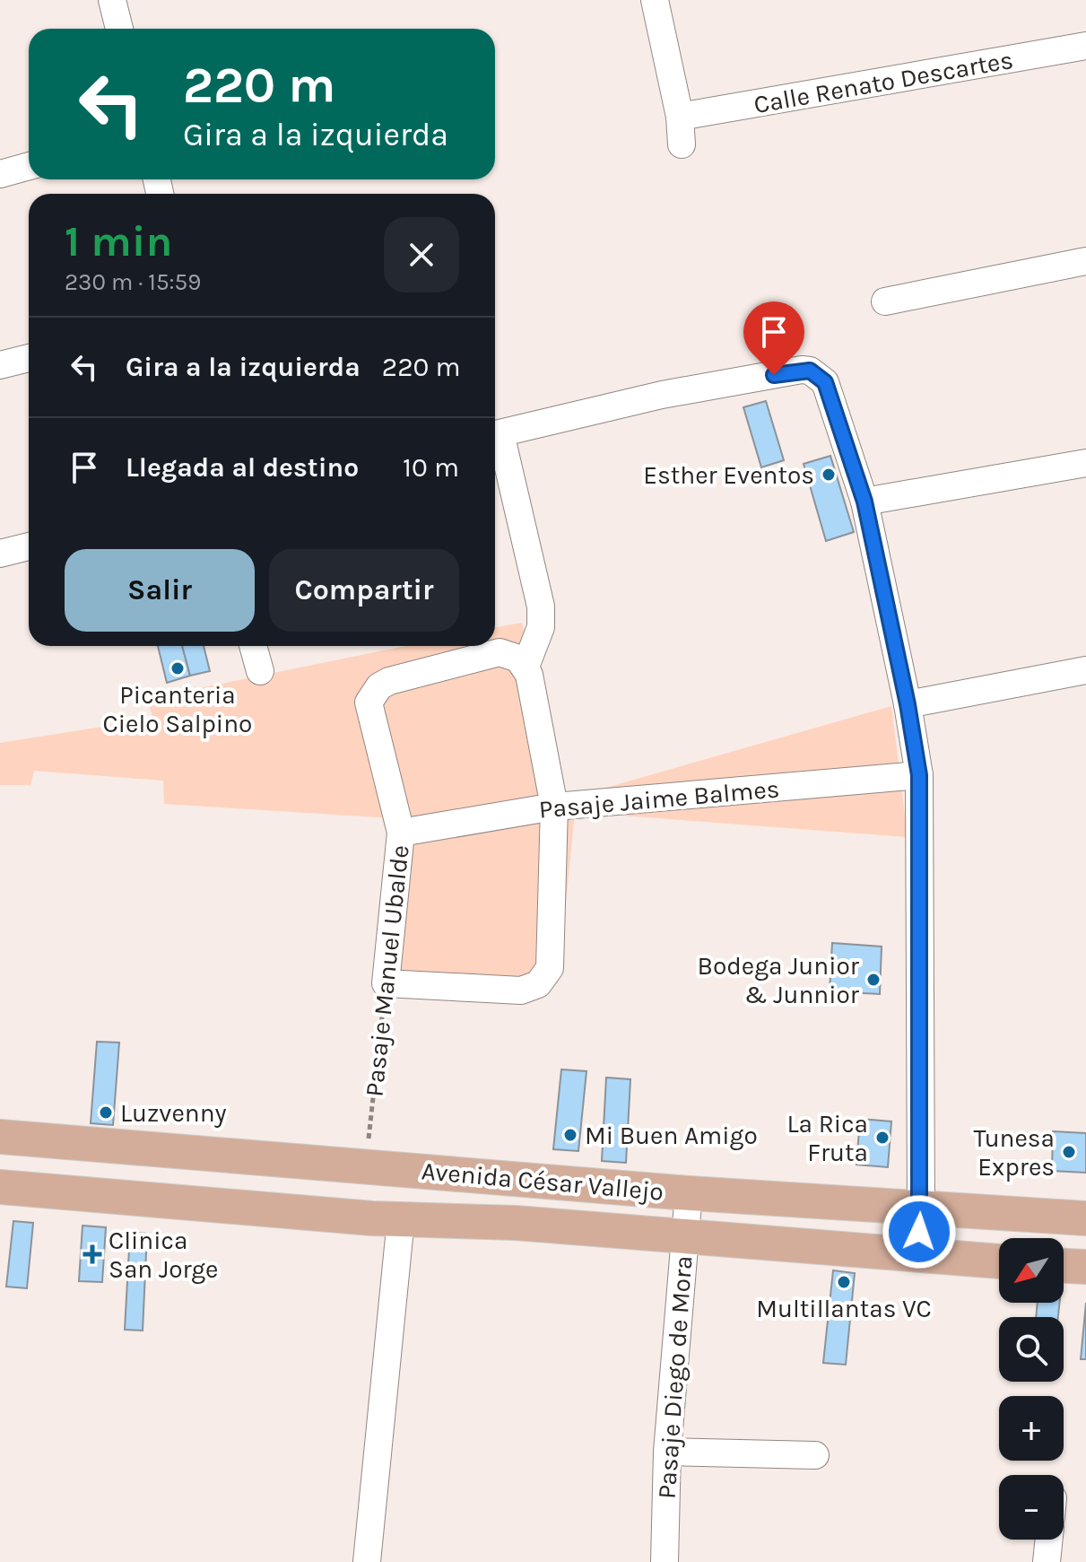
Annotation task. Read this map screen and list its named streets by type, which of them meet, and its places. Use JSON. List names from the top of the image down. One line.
{"streets":{"main road":["Avenida César Vallejo"],"street":["Calle Renato Descartes","Pasaje Jaime Balmes","Pasaje Manuel Ubalde","Pasaje Diego de Mora"]},"crossings":[["Pasaje Jaime Balmes","Pasaje Manuel Ubalde"],["Pasaje Manuel Ubalde","Avenida César Vallejo"],["Avenida César Vallejo","Pasaje Diego de Mora"]],"places":{"other":["Esther Eventos","Picanteria Cielo Salpino","Bodega Junior & Junnior","Luzvenny","Mi Buen Amigo","La Rica Fruta","Tunesa Expres","Multillantas VC"],"health":["Clinica San Jorge"]},"north":"bottom left","page":{"turn":["220 m","Gira a la izquierda"],"heading":["1 min","230 m · 15:59"],"list":[{"name":"Gira a la izquierda","value":"220 m"},{"name":"Llegada al destino","value":"10 m"}],"buttons":["Salir","Compartir"],"map_buttons":["+","−"]}}
